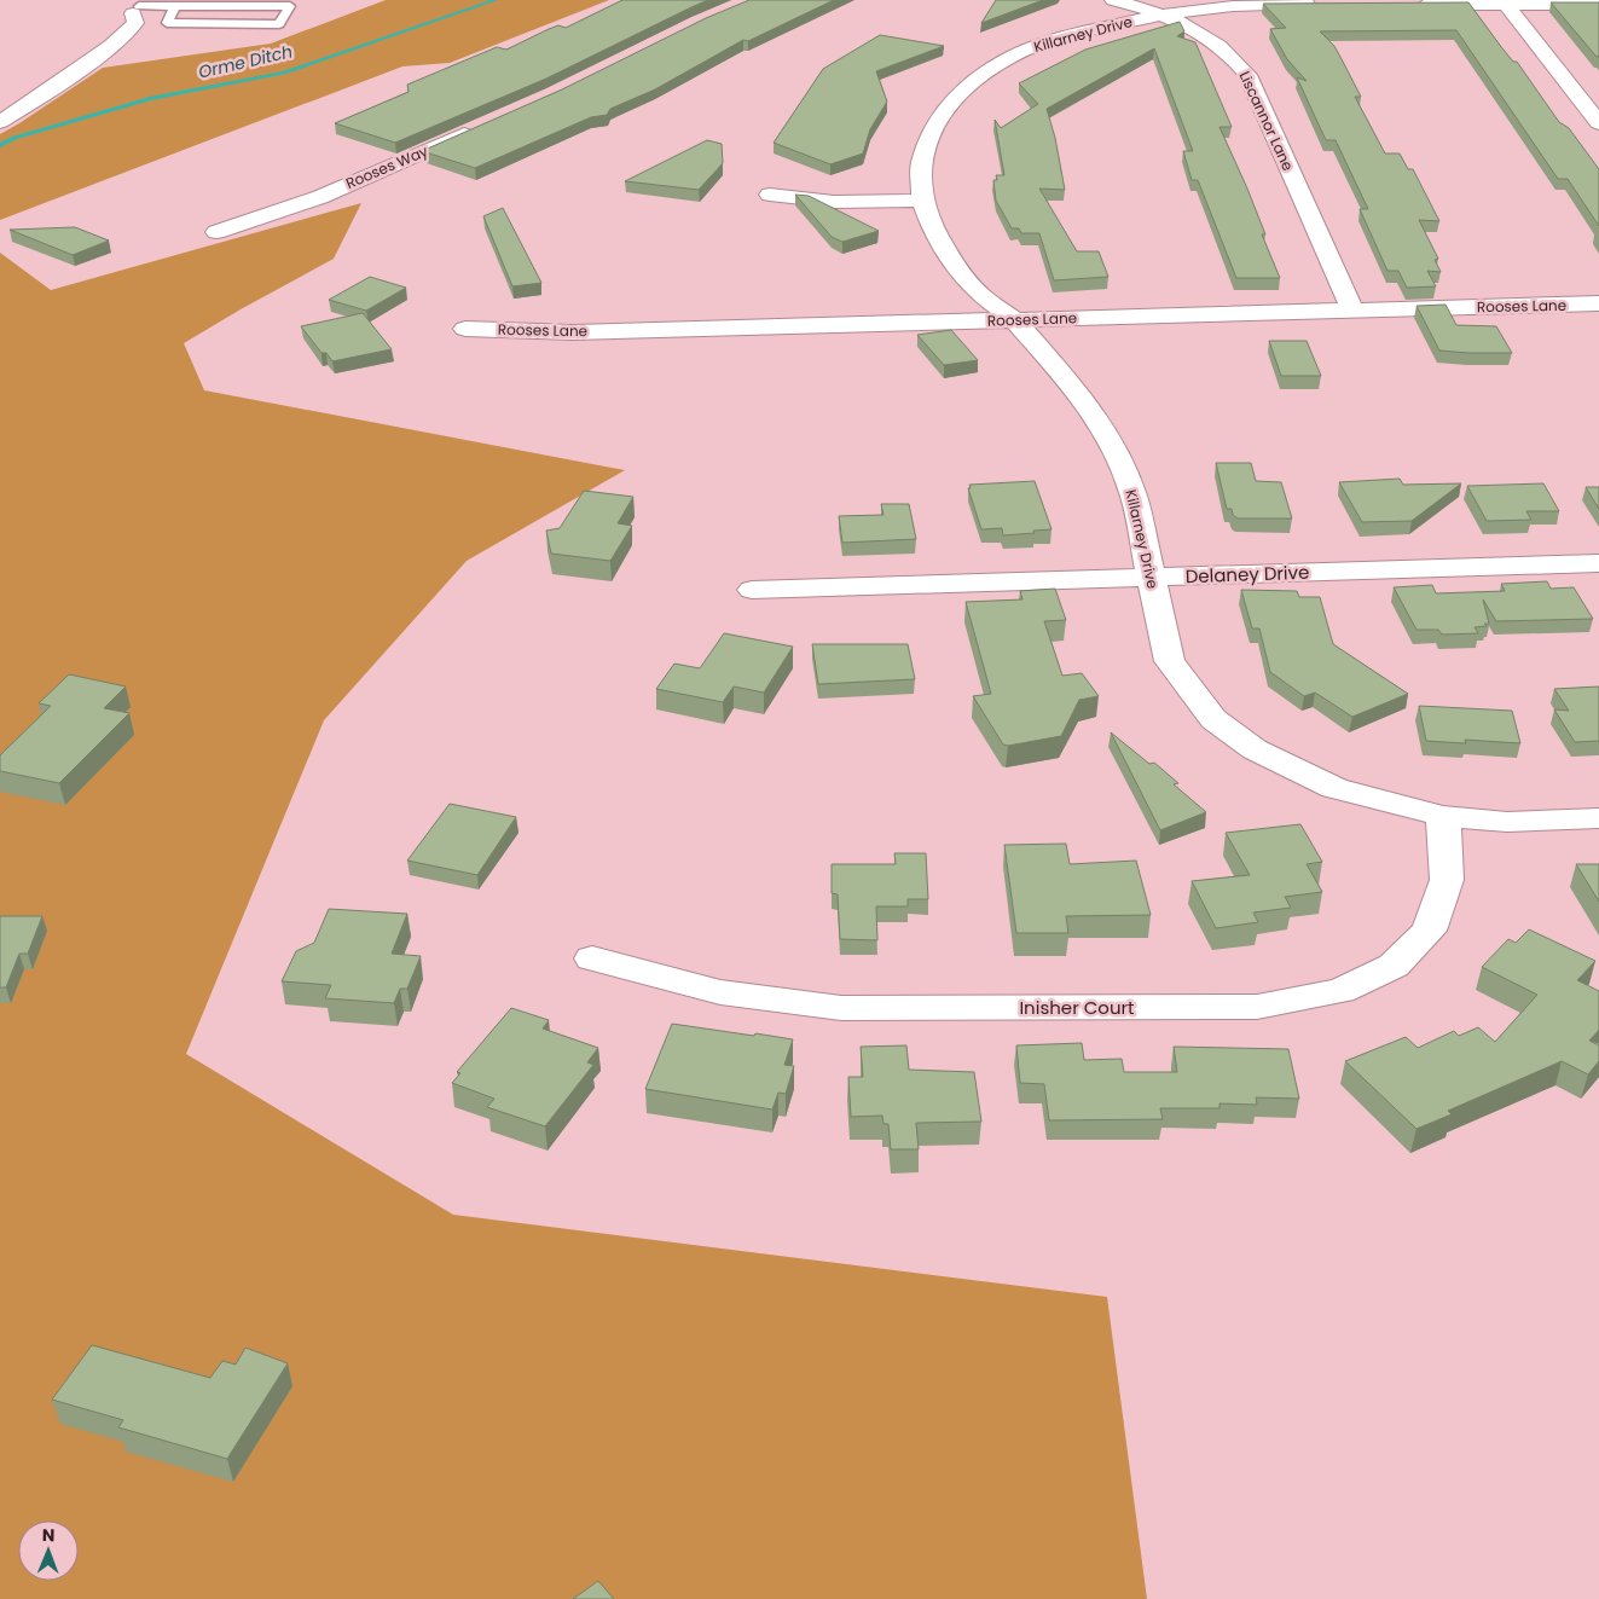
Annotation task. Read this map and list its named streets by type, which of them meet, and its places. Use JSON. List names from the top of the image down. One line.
{"streets":{"street":["Killarney Drive","Liscannor Lane","Rooses Way","Rooses Lane","Delaney Drive","Inisher Court"]},"crossings":[["Killarney Drive","Liscannor Lane"],["Killarney Drive","Rooses Lane"],["Killarney Drive","Delaney Drive"],["Killarney Drive","Inisher Court"],["Liscannor Lane","Rooses Lane"]],"water":["Orme Ditch"],"north":"top"}
